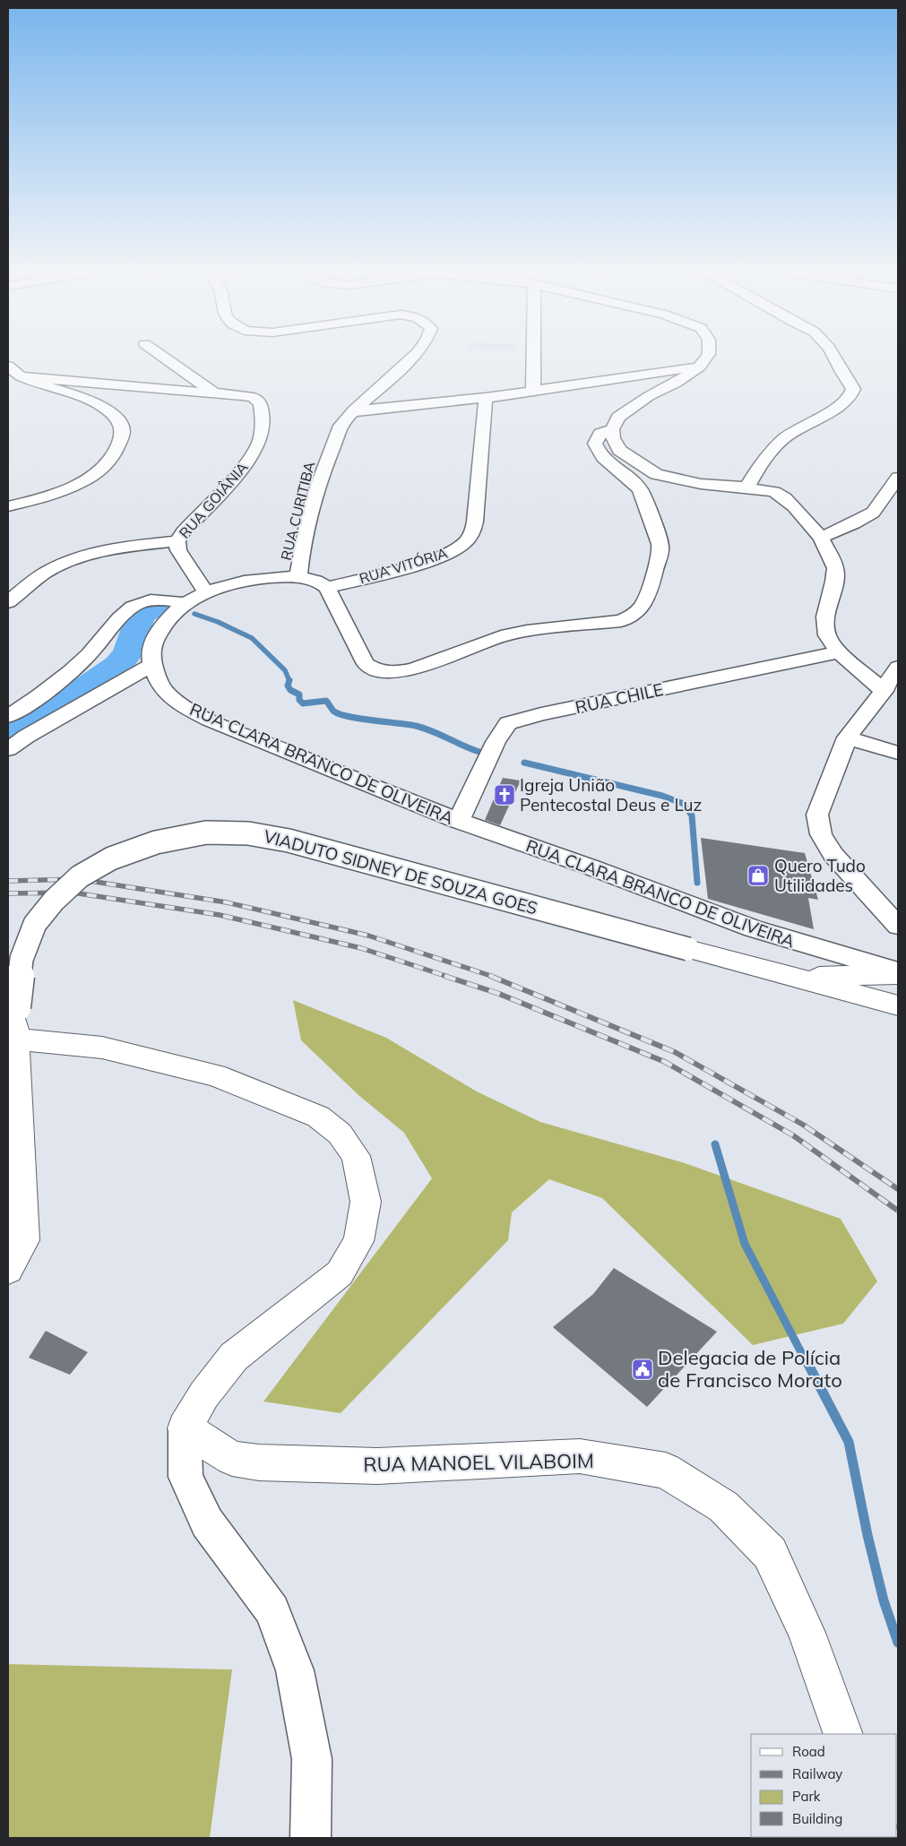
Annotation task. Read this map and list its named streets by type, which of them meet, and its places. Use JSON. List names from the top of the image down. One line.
{"streets":{"main road":["VIADUTO SIDNEY DE SOUZA GOES","RUA MANOEL VILABOIM"],"street":["RUA GOIÂNIA","RUA CURITIBA","RUA VITÓRIA","RUA CHILE","RUA CLARA BRANCO DE OLIVEIRA"]},"crossings":[["RUA GOIÂNIA","RUA CLARA BRANCO DE OLIVEIRA"],["RUA CURITIBA","RUA CLARA BRANCO DE OLIVEIRA"],["RUA VITÓRIA","RUA CLARA BRANCO DE OLIVEIRA"],["RUA CHILE","RUA CLARA BRANCO DE OLIVEIRA"]],"places":{"church":["Igreja União Pentecostal Deus e Luz"],"shop":["Quero Tudo Utilidades"],"public building":["Delegacia de Polícia de Francisco Morato"]},"legend":["Road","Railway","Park","Building"]}
